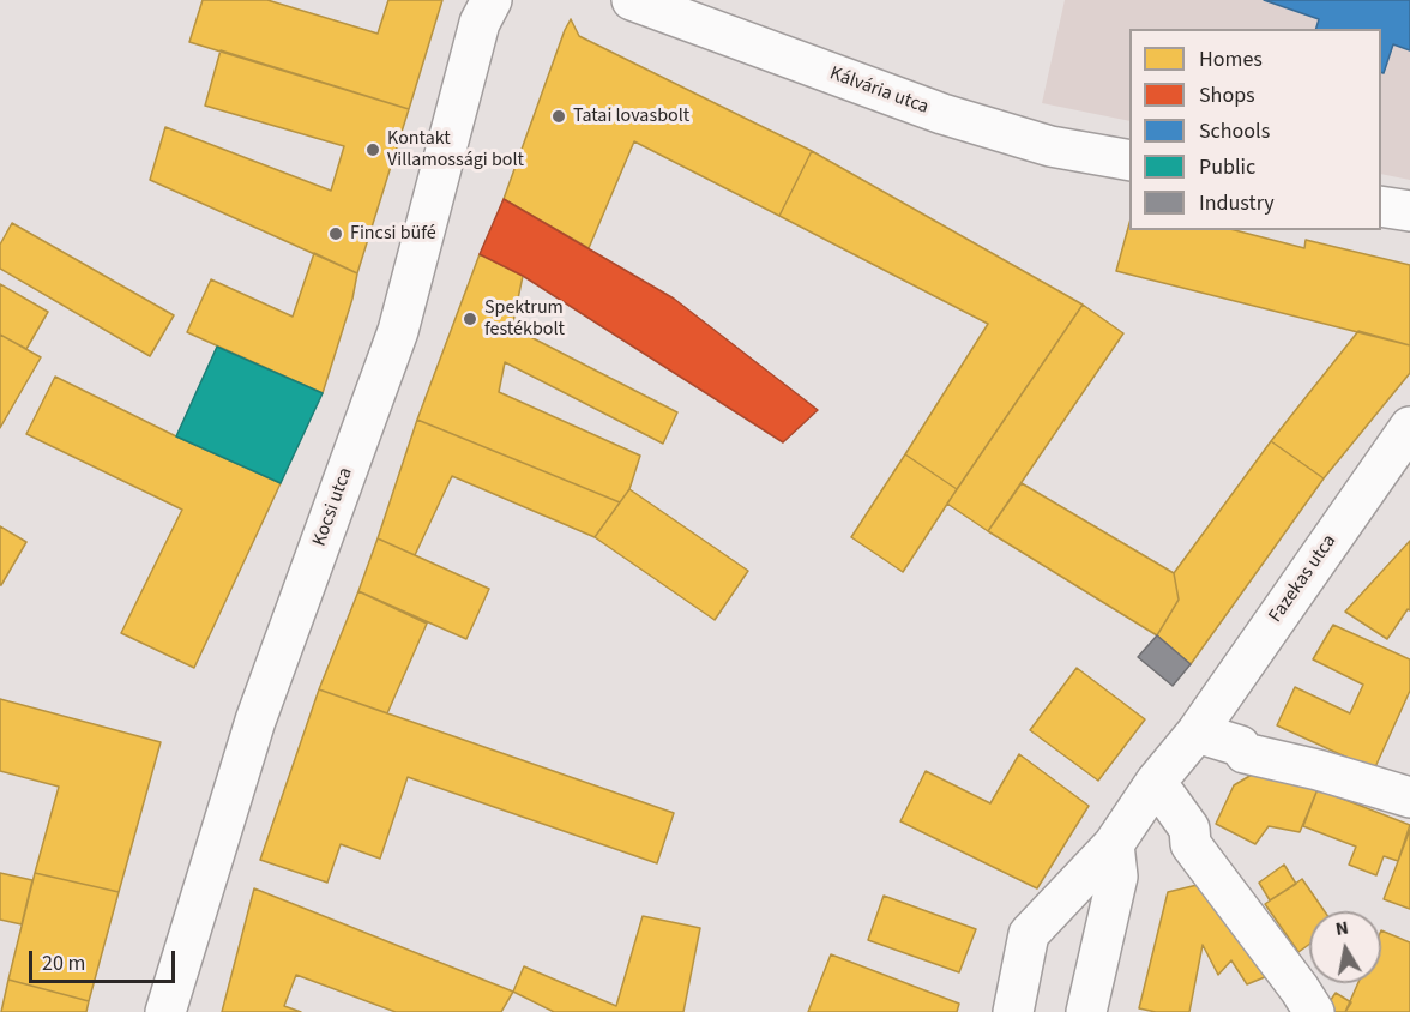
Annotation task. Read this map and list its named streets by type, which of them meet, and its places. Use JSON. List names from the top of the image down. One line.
{"streets":{"street":["Kálvária utca","Kocsi utca","Fazekas utca"]},"places":["Tatai lovasbolt","Kontakt Villamossági bolt","Fincsi büfé","Spektrum festékbolt"],"legend":["Homes","Shops","Schools","Public","Industry"],"scale_bar":"20 m","north":"top"}
